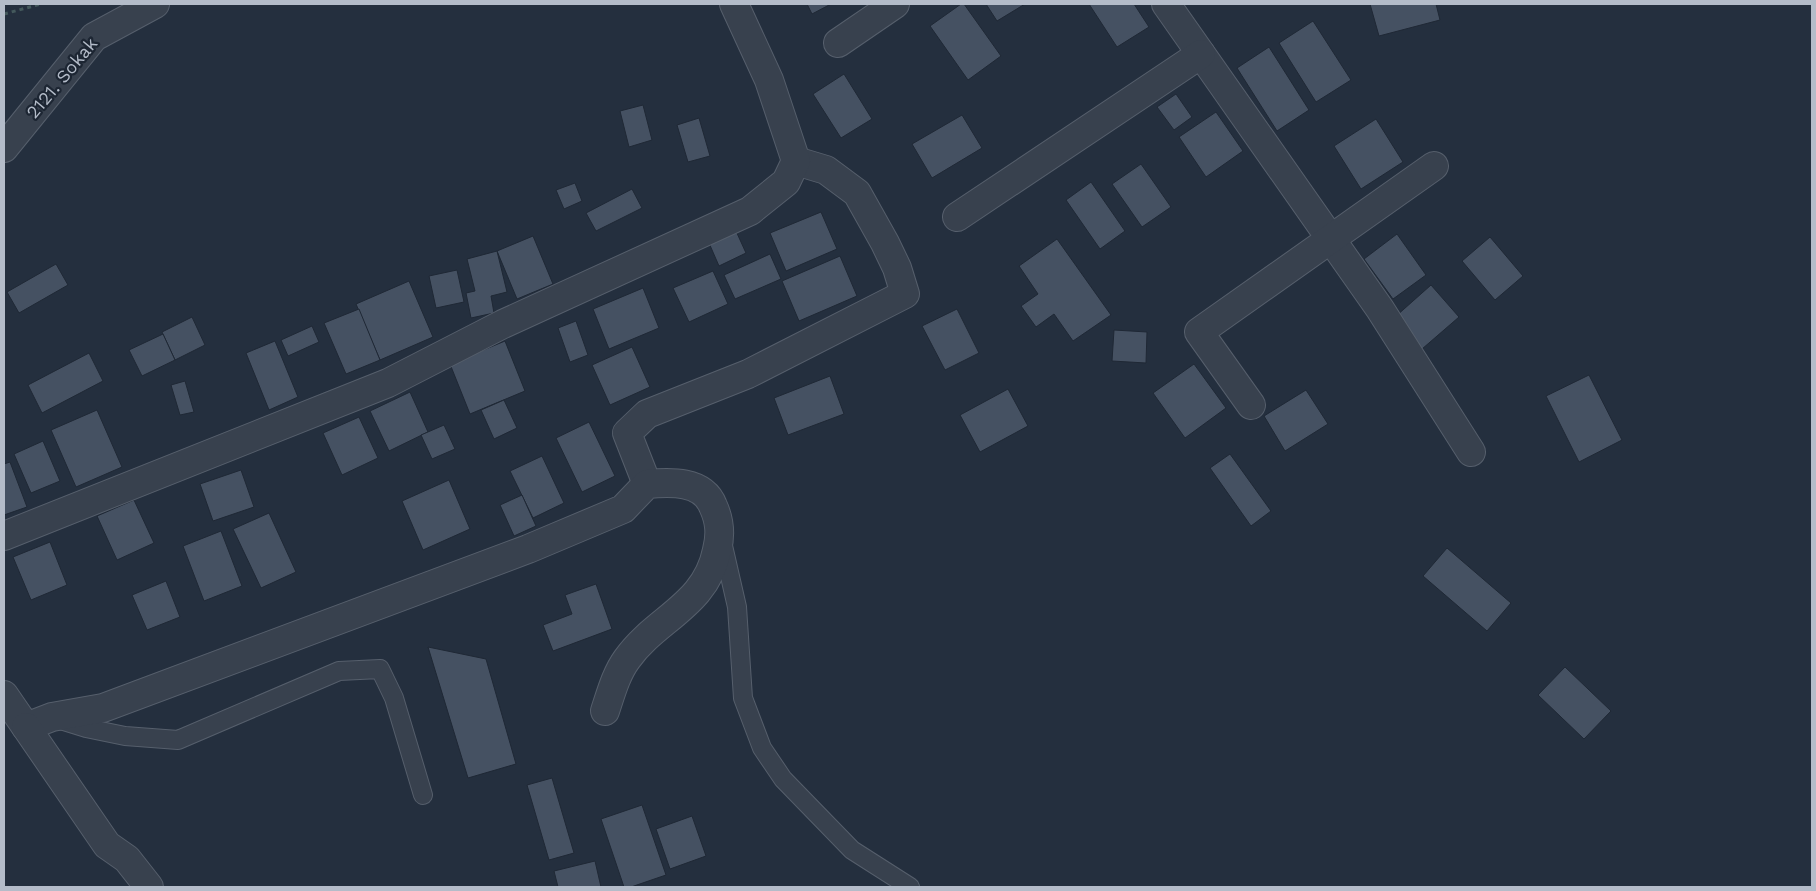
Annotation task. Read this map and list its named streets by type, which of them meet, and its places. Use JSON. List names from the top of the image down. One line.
{"streets":{"street":["2121. Sokak"]}}
